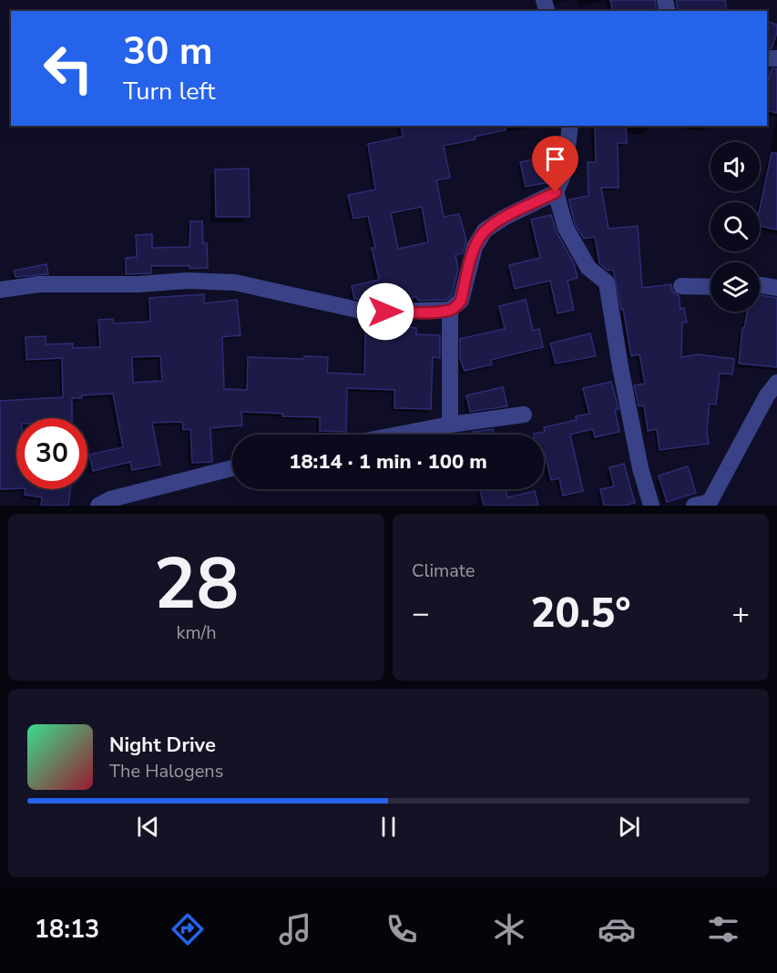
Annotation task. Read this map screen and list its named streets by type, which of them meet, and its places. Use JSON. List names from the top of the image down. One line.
{"page":{"turn":["30 m","Turn left"],"limit":"30","trip":"18:14 · 1 min · 100 m","tile":[["28","km/h"],"Climate"],"heat":["−","20.5°","+"],"song":["Night Drive","The Halogens"],"tabs":"18:13"}}
